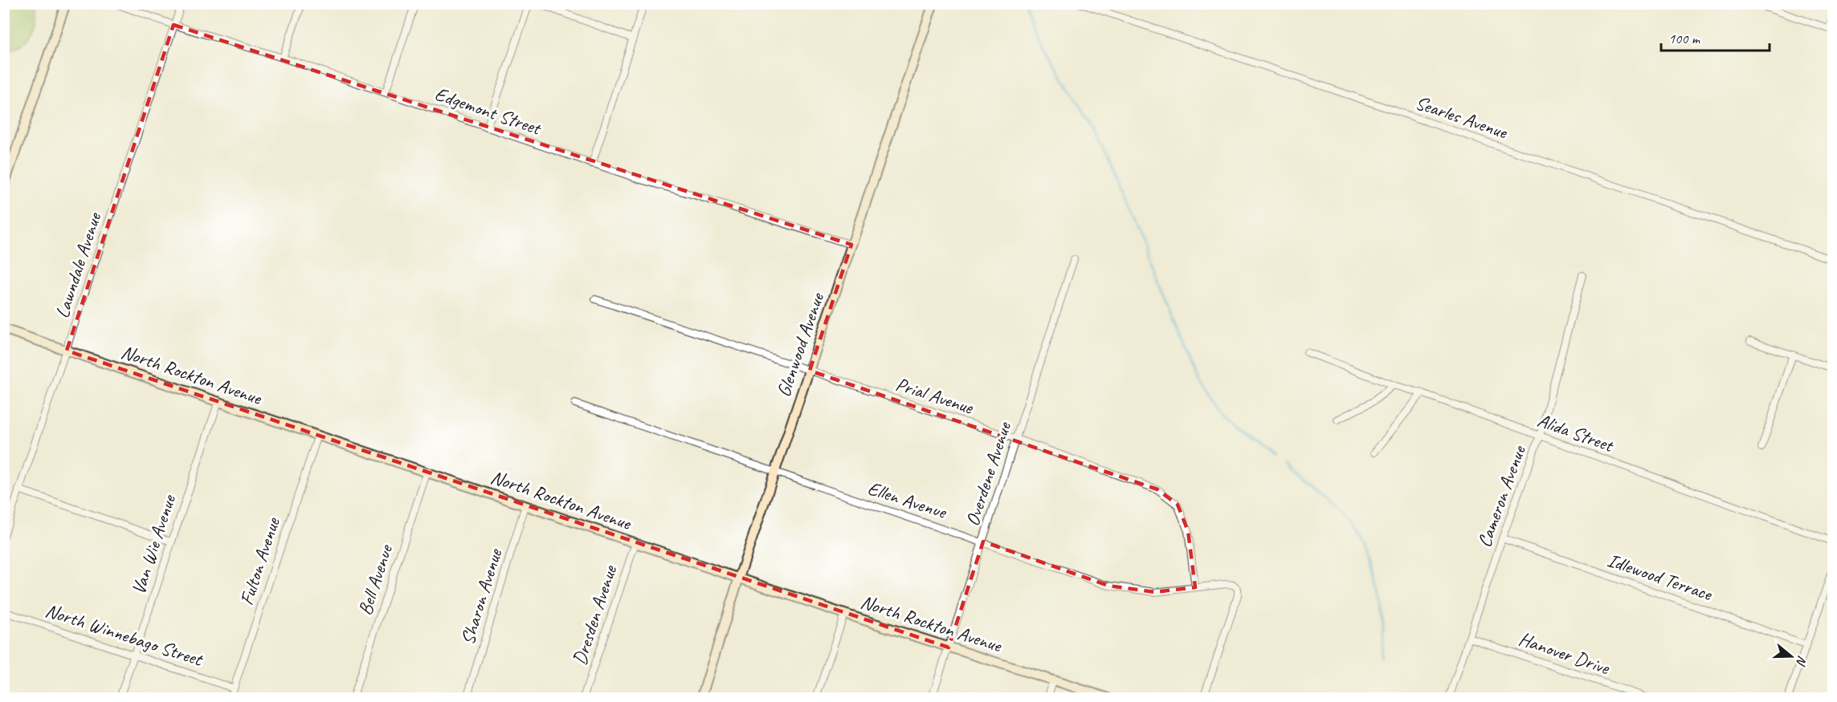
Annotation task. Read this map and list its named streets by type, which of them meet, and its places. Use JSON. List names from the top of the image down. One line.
{"streets":{"main road":["Glenwood Avenue","North Rockton Avenue"],"street":["Edgemont Street","Searles Avenue","Lawndale Avenue","Prial Avenue","Alida Street","Overdene Avenue","Cameron Avenue","Ellen Avenue","Van Wie Avenue","Fulton Avenue","Idlewood Terrace","Bell Avenue","Sharon Avenue","Dresden Avenue","North Winnebago Street","Hanover Drive"]},"crossings":[["Edgemont Street","Lawndale Avenue"],["Edgemont Street","Glenwood Avenue"],["Lawndale Avenue","North Rockton Avenue"],["Glenwood Avenue","North Rockton Avenue"],["Glenwood Avenue","Prial Avenue"],["Glenwood Avenue","Ellen Avenue"],["North Rockton Avenue","Overdene Avenue"],["North Rockton Avenue","Van Wie Avenue"],["North Rockton Avenue","Fulton Avenue"],["North Rockton Avenue","Bell Avenue"],["North Rockton Avenue","Sharon Avenue"],["North Rockton Avenue","Dresden Avenue"],["Prial Avenue","Overdene Avenue"],["Prial Avenue","Ellen Avenue"],["Alida Street","Cameron Avenue"],["Overdene Avenue","Ellen Avenue"],["Cameron Avenue","Idlewood Terrace"],["Cameron Avenue","Hanover Drive"],["Van Wie Avenue","North Winnebago Street"],["Fulton Avenue","North Winnebago Street"]],"scale_bar":"100 m","north":"right"}
